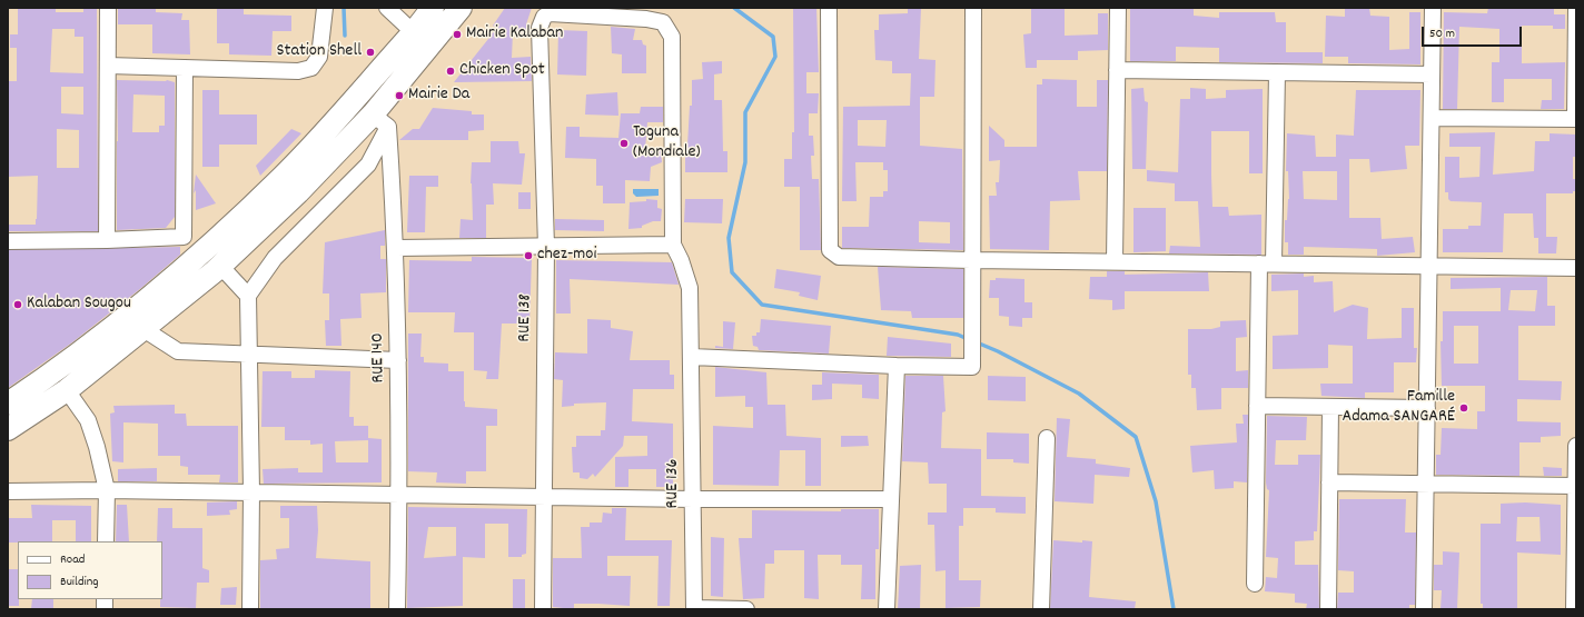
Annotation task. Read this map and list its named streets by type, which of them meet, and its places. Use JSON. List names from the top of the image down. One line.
{"streets":{"street":["RUE 138","RUE 140","RUE 136"]},"crossings":[["RUE 138","RUE 136"]],"places":["Mairie Kalaban","Station Shell","Chicken Spot","Mairie Da","Toguna (Mondiale)","chez-moi","Kalaban Sougou","Famille Adama SANGARÉ"],"legend":["Road","Building"],"scale_bar":"50 m"}
